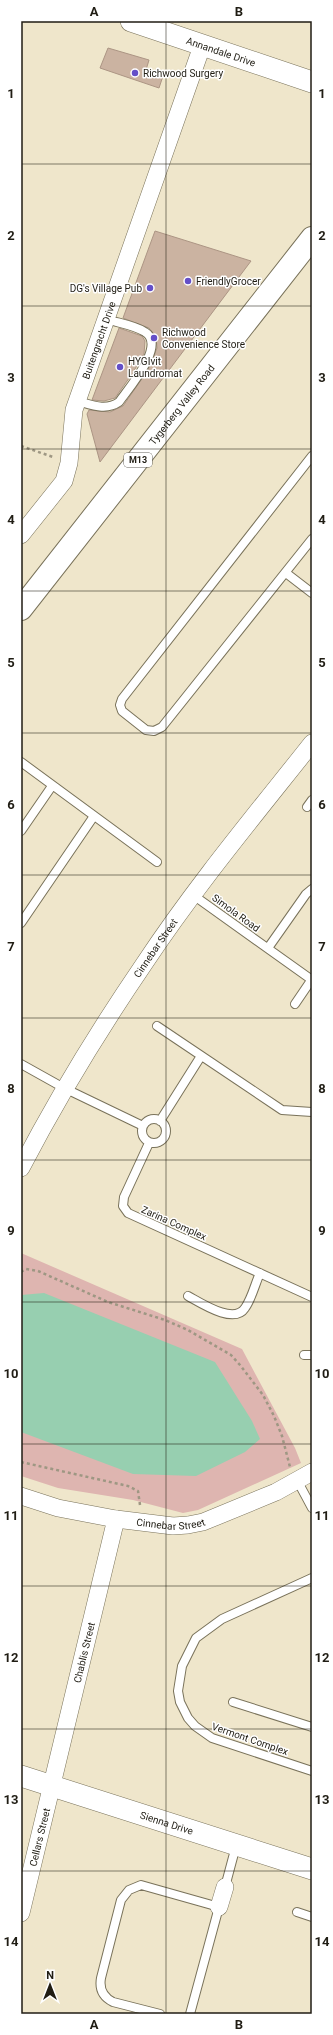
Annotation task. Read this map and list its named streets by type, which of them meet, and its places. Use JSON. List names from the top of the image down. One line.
{"streets":{"main road":["Tygerberg Valley Road","M13"],"street":["Annandale Drive","Buitengracht Drive","Cinnebar Street","Chablis Street","Sienna Drive","Cellars Street"],"lane":["Simola Road","Zarina Complex","Vermont Complex"]},"crossings":[["Annandale Drive","Buitengracht Drive"],["Simola Road","Cinnebar Street"],["Cinnebar Street","Chablis Street"],["Chablis Street","Sienna Drive"],["Chablis Street","Cellars Street"],["Sienna Drive","Cellars Street"]],"places":["Richwood Surgery","FriendlyGrocer","DG's Village Pub","Richwood Convenience Store","HYGIvit Laundromat"],"north":"top","grid":{"columns":["A","B"],"rows":["1","2","3","4","5","6","7","8","9","10","11","12","13","14"]}}
